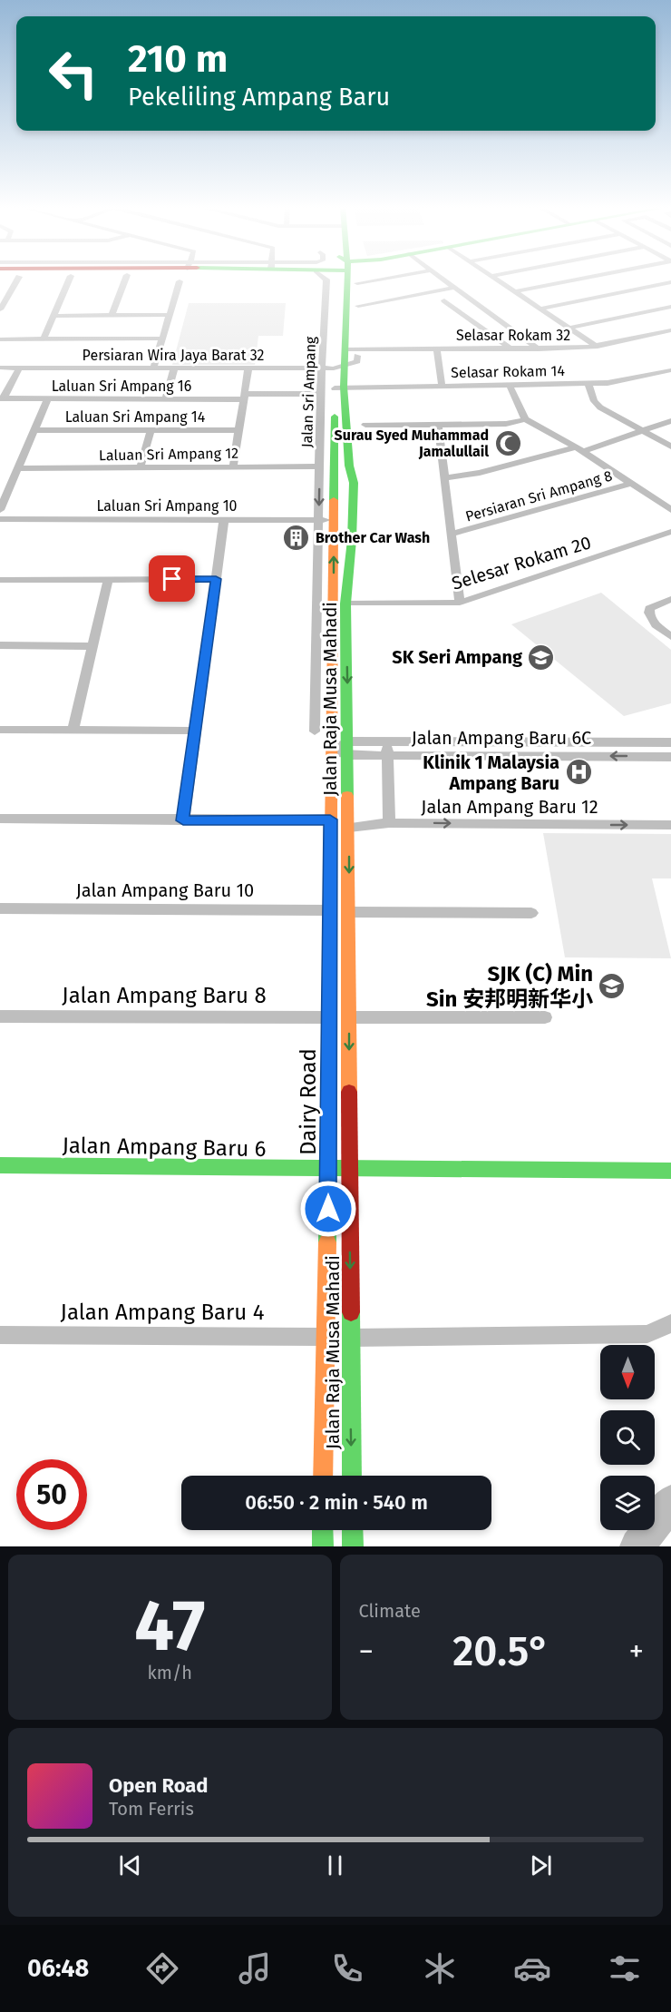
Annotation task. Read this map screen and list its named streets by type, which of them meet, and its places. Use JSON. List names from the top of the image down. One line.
{"streets":{"main road":["Jalan Raja Musa Mahadi","Dairy Road","Jalan Ampang Baru 6"],"street":["Selasar Rokam 32","Persiaran Wira Jaya Barat 32","Selasar Rokam 14","Laluan Sri Ampang 16","Jalan Sri Ampang","Laluan Sri Ampang 14","Laluan Sri Ampang 12","Persiaran Sri Ampang 8","Laluan Sri Ampang 10","Selesar Rokam 20","Jalan Ampang Baru 6C","Jalan Ampang Baru 12","Jalan Ampang Baru 10","Jalan Ampang Baru 8","Jalan Ampang Baru 4"]},"crossings":[["Selasar Rokam 32","Jalan Raja Musa Mahadi"],["Persiaran Wira Jaya Barat 32","Jalan Sri Ampang"],["Persiaran Wira Jaya Barat 32","Jalan Raja Musa Mahadi"],["Selasar Rokam 14","Jalan Raja Musa Mahadi"],["Laluan Sri Ampang 16","Jalan Sri Ampang"],["Jalan Sri Ampang","Laluan Sri Ampang 12"],["Jalan Sri Ampang","Laluan Sri Ampang 10"],["Jalan Sri Ampang","Jalan Raja Musa Mahadi"],["Laluan Sri Ampang 10","Jalan Raja Musa Mahadi"],["Selesar Rokam 20","Jalan Raja Musa Mahadi"],["Jalan Raja Musa Mahadi","Jalan Ampang Baru 6C"],["Jalan Raja Musa Mahadi","Jalan Ampang Baru 12"],["Jalan Raja Musa Mahadi","Dairy Road"],["Jalan Raja Musa Mahadi","Jalan Ampang Baru 6"],["Jalan Ampang Baru 6C","Dairy Road"],["Jalan Ampang Baru 10","Dairy Road"],["Jalan Ampang Baru 8","Dairy Road"],["Dairy Road","Jalan Ampang Baru 6"],["Dairy Road","Jalan Ampang Baru 4"]],"places":{"mosque":["Surau Syed Muhammad Jamalullail"],"building":["Brother Car Wash"],"school or university":["SK Seri Ampang","SJK (C) Min Sin 安邦明新华小"],"hospital":["Klinik 1 Malaysia Ampang Baru"]},"north":"bottom","page":{"turn":["210 m","Pekeliling Ampang Baru"],"limit":"50","trip":"06:50 · 2 min · 540 m","tile":[["47","km/h"],"Climate"],"heat":["−","20.5°","+"],"song":["Open Road","Tom Ferris"],"tabs":"06:48"}}
